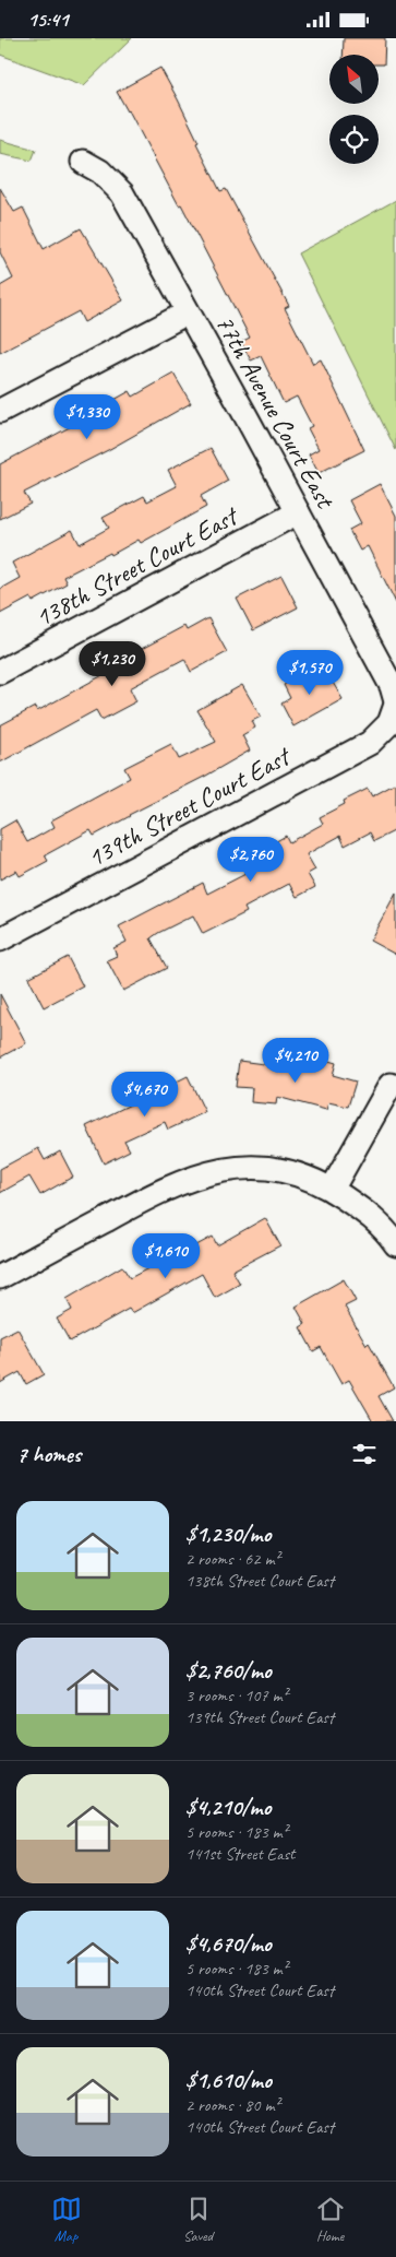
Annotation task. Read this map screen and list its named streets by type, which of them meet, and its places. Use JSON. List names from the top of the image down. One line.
{"streets":{"street":["77th Avenue Court East","138th Street Court East","139th Street Court East"]},"crossings":[["77th Avenue Court East","138th Street Court East"],["77th Avenue Court East","139th Street Court East"]],"north":"top left","page":{"status":"15:41","price":["$1,330","$1,230","$1,570","$2,760","$4,210","$4,670","$1,610"],"heading":"7 homes","list":[{"name":"$1,230/mo","note":"2 rooms · 62 m² · 138th Street Court East"},{"name":"$2,760/mo","note":"3 rooms · 107 m² · 139th Street Court East"},{"name":"$4,210/mo","note":"5 rooms · 183 m² · 141st Street East"},{"name":"$4,670/mo","note":"5 rooms · 183 m² · 140th Street Court East"},{"name":"$1,610/mo","note":"2 rooms · 80 m² · 140th Street Court East"}],"tabs":["Map","Saved","Home"]}}
